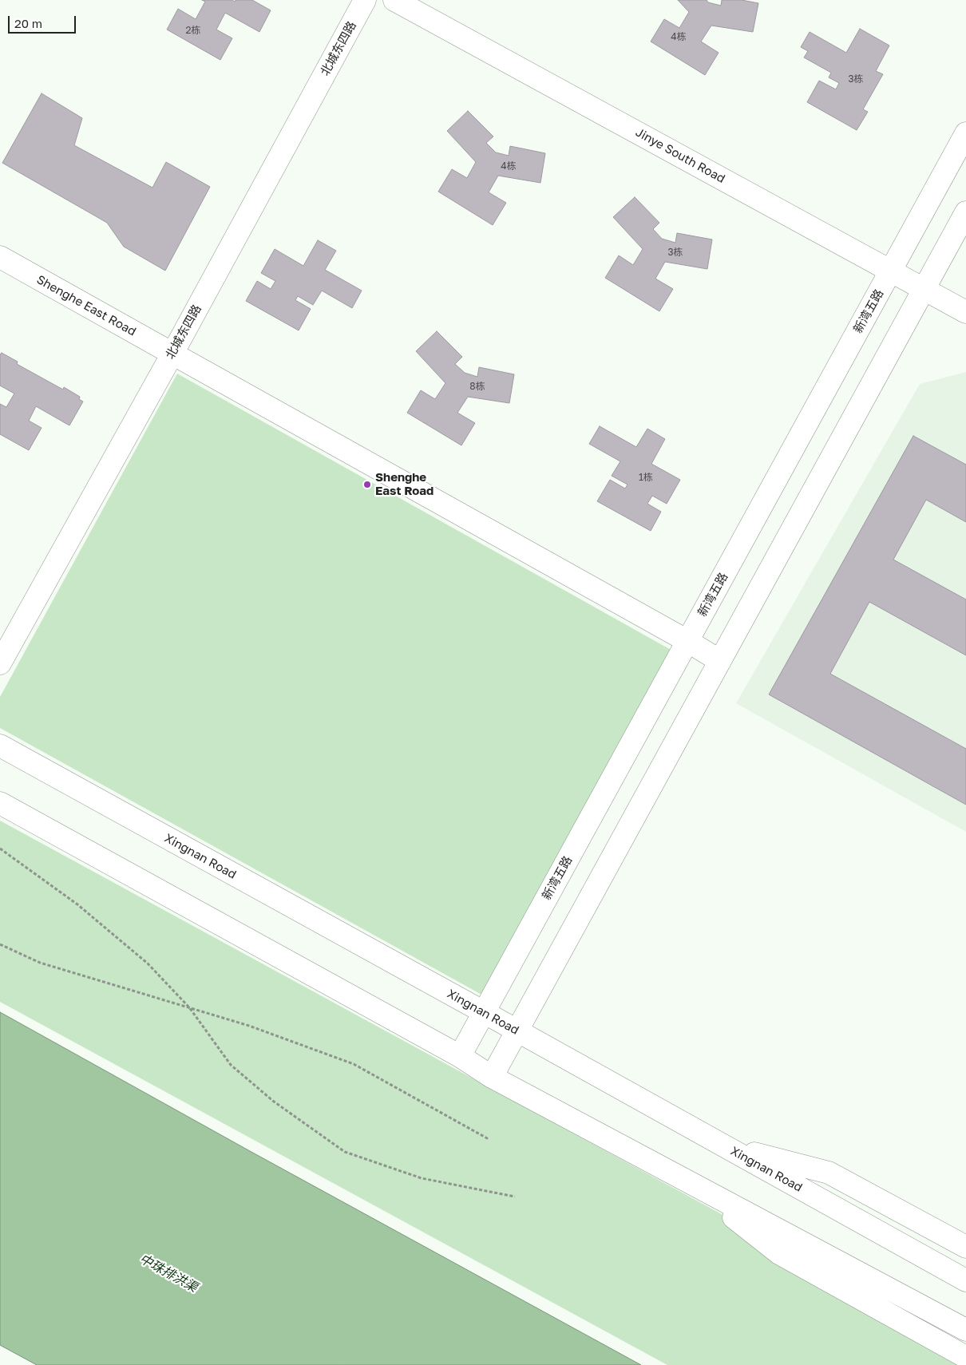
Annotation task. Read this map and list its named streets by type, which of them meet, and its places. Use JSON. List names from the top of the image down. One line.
{"streets":{"street":["北城东四路","Jinye South Road","Shenghe East Road","新湾五路","Xingnan Road"]},"crossings":[["北城东四路","Shenghe East Road"],["Jinye South Road","新湾五路"],["Shenghe East Road","新湾五路"],["新湾五路","Xingnan Road"]],"water":["中珠排洪渠"],"places":["Shenghe East Road"],"house_numbers":["2栋","4栋","3栋","4栋","3栋","8栋","1栋"],"scale_bar":"20 m"}
